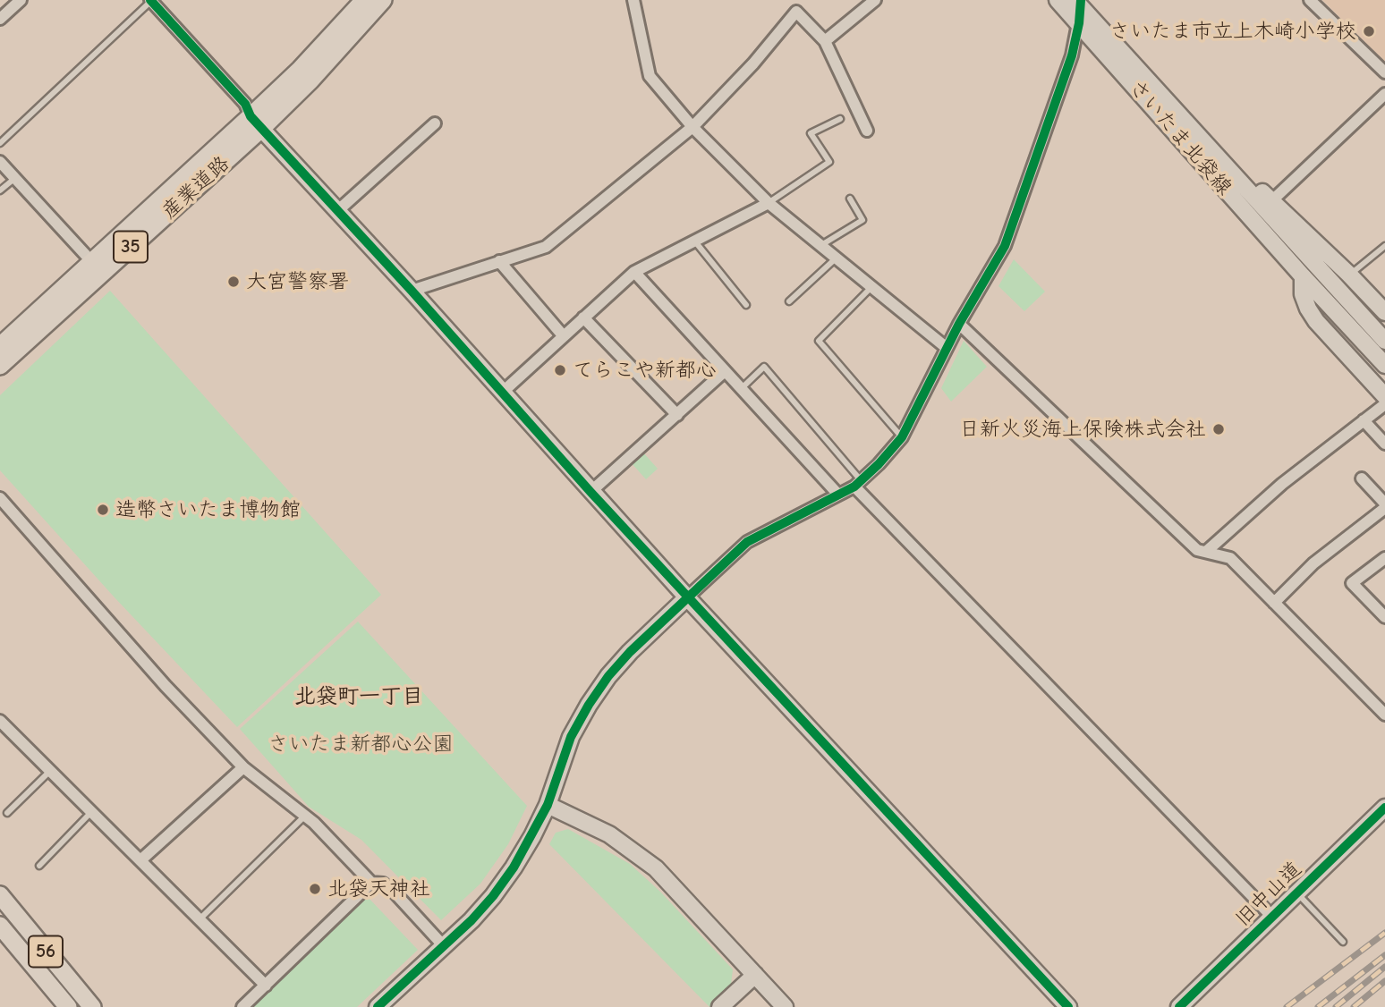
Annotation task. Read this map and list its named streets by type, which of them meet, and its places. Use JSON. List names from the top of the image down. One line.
{"streets":{"main road":["産業道路","35","56"],"street":["さいたま北袋線","旧中山道"]},"districts":["北袋町一丁目"],"parks":["さいたま新都心公園"],"places":["さいたま市立上木崎小学校","大宮警察署","てらこや新都心","日新火災海上保険株式会社","造幣さいたま博物館","北袋天神社"]}
